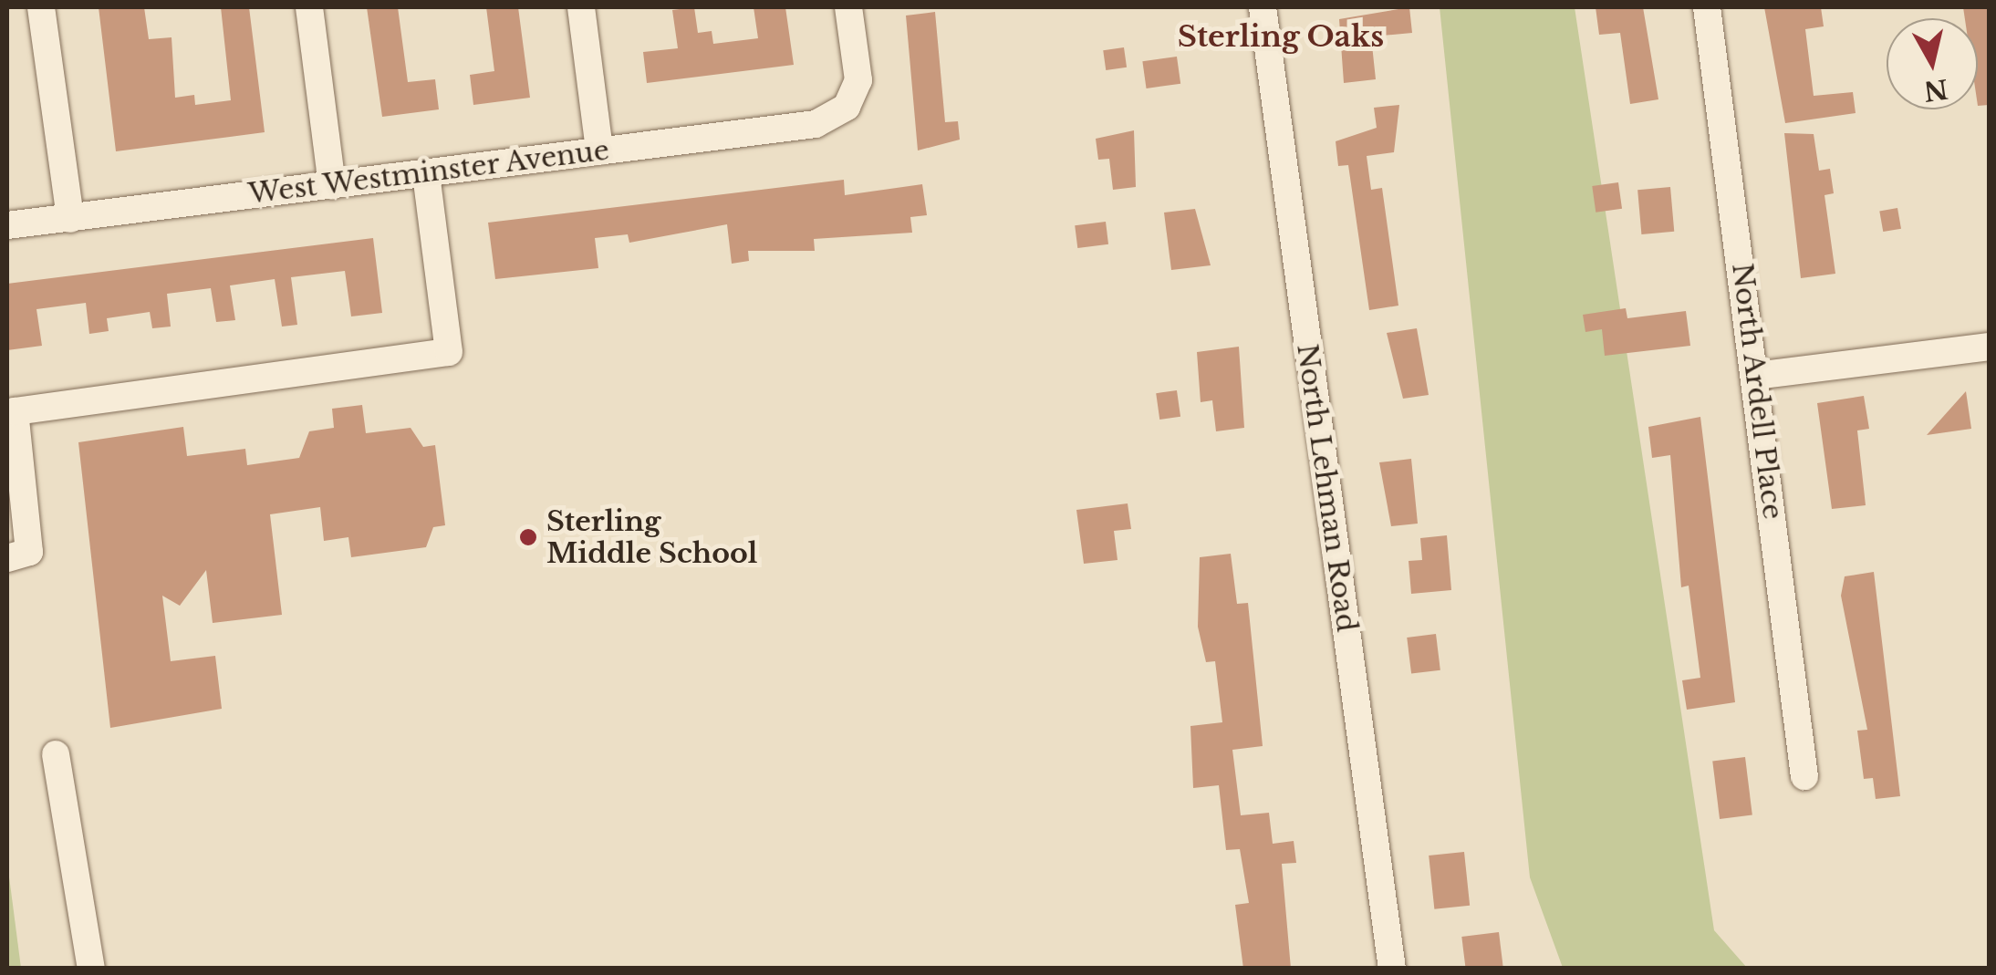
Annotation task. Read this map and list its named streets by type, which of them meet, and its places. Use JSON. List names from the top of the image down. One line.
{"streets":{"street":["West Westminster Avenue","North Ardell Place","North Lehman Road"]},"districts":["Sterling Oaks"],"places":["Sterling Middle School"],"north":"bottom"}
